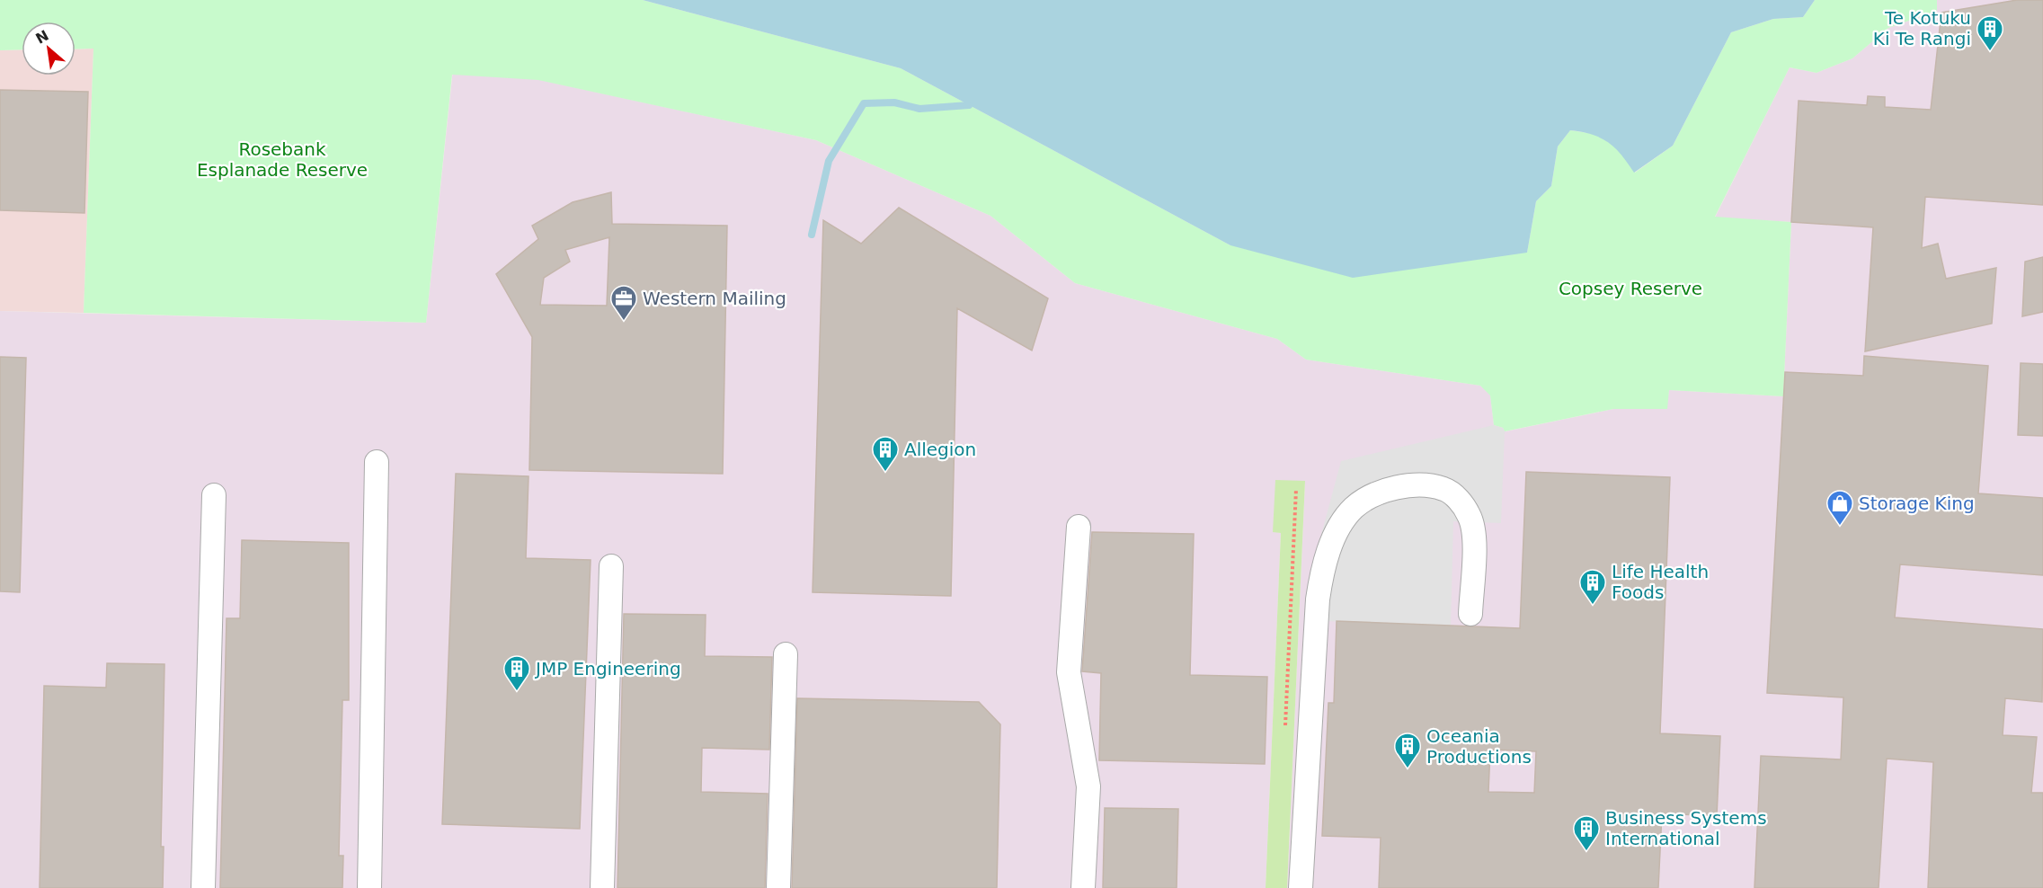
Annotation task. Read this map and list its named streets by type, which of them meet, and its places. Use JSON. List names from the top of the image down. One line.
{"parks":["Rosebank Esplanade Reserve","Copsey Reserve"],"places":{"building":["Te Kotuku Ki Te Rangi","Allegion","Life Health Foods","JMP Engineering","Oceania Productions","Business Systems International"],"office":["Western Mailing"],"shop":["Storage King"]},"north":"top left"}
